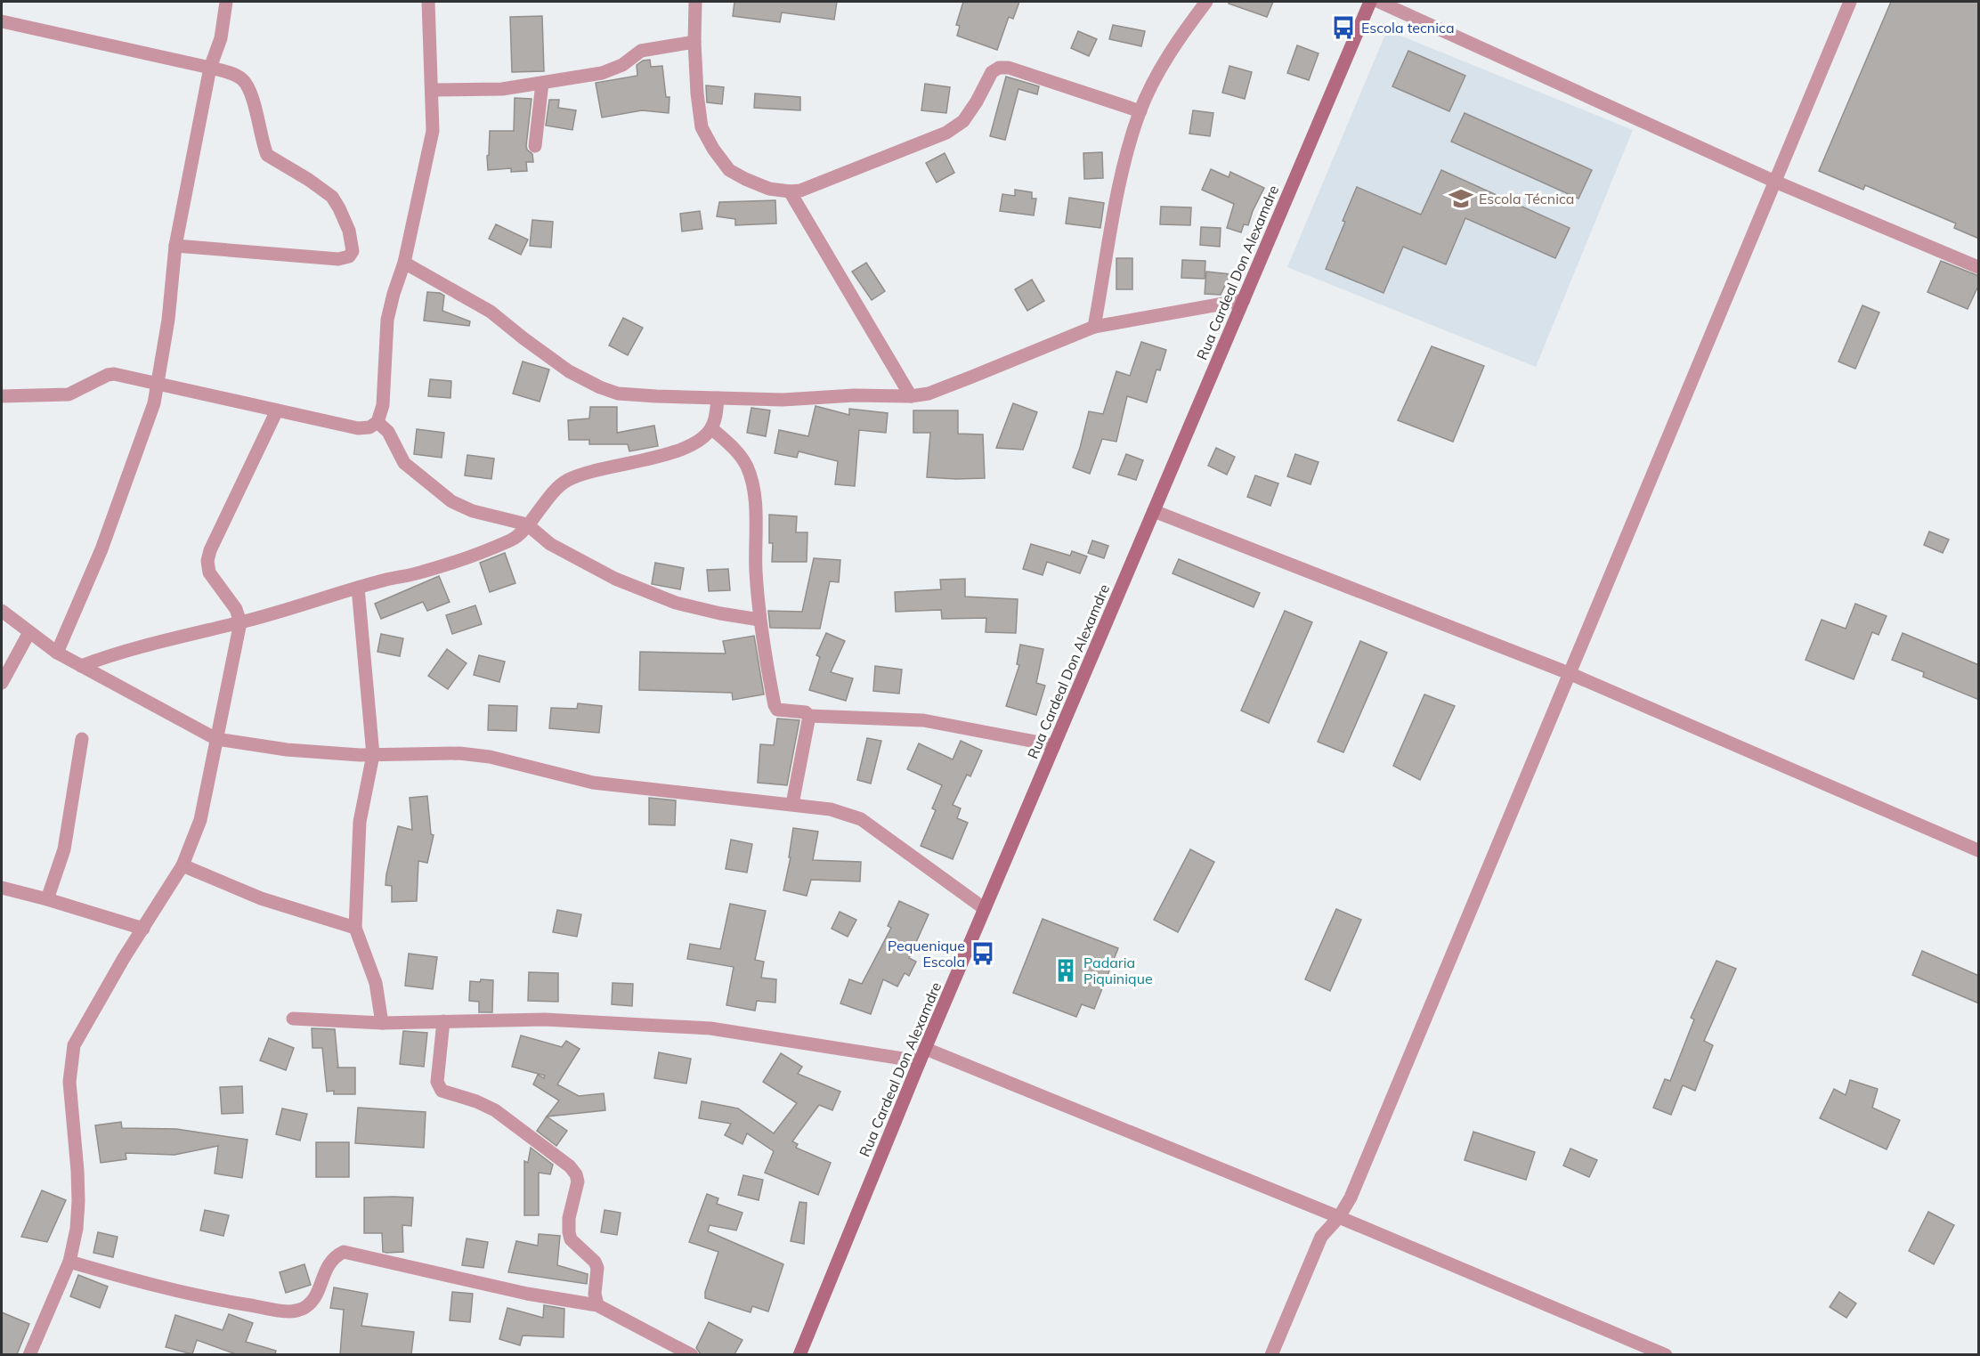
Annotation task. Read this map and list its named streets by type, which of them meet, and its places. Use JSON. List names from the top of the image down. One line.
{"streets":{"main road":["Rua Cardeal Don Alexamdre"]},"places":{"bus stop":["Escola tecnica","Pequenique Escola"],"school or university":["Escola Técnica"],"building":["Padaria Piquinique"]}}
